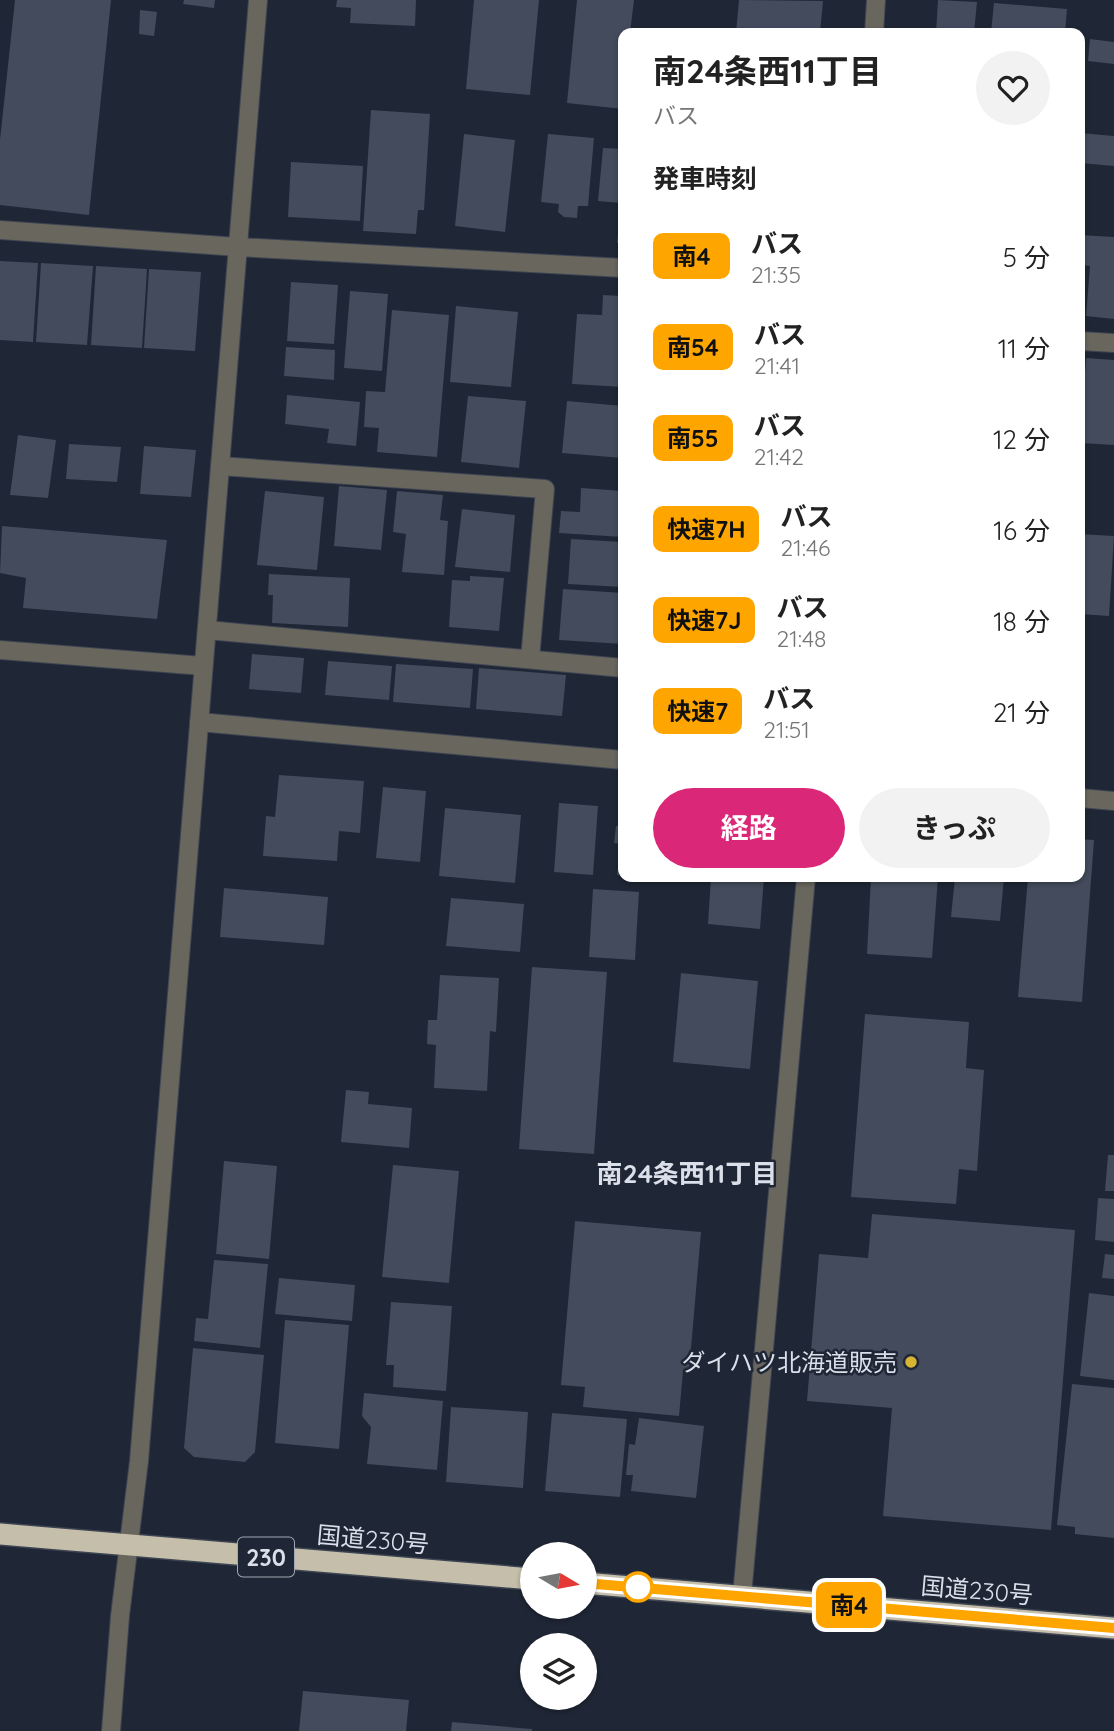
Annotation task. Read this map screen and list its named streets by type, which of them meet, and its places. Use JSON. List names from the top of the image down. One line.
{"streets":{"highway":["国道230号","230"]},"districts":["南24条西11丁目"],"places":["ダイハツ北海道販売"],"lines":["bus line 南4"],"north":"right","page":{"on_map":"南4","heading":[["南24条西11丁目","バス"],"発車時刻"],"list":[{"mark":"南4","name":"バス","note":"21:35","value":"5 分"},{"mark":"南54","name":"バス","note":"21:41","value":"11 分"},{"mark":"南55","name":"バス","note":"21:42","value":"12 分"},{"mark":"快速7H","name":"バス","note":"21:46","value":"16 分"},{"mark":"快速7J","name":"バス","note":"21:48","value":"18 分"},{"mark":"快速7","name":"バス","note":"21:51","value":"21 分"}],"buttons":["経路","きっぷ"]}}
